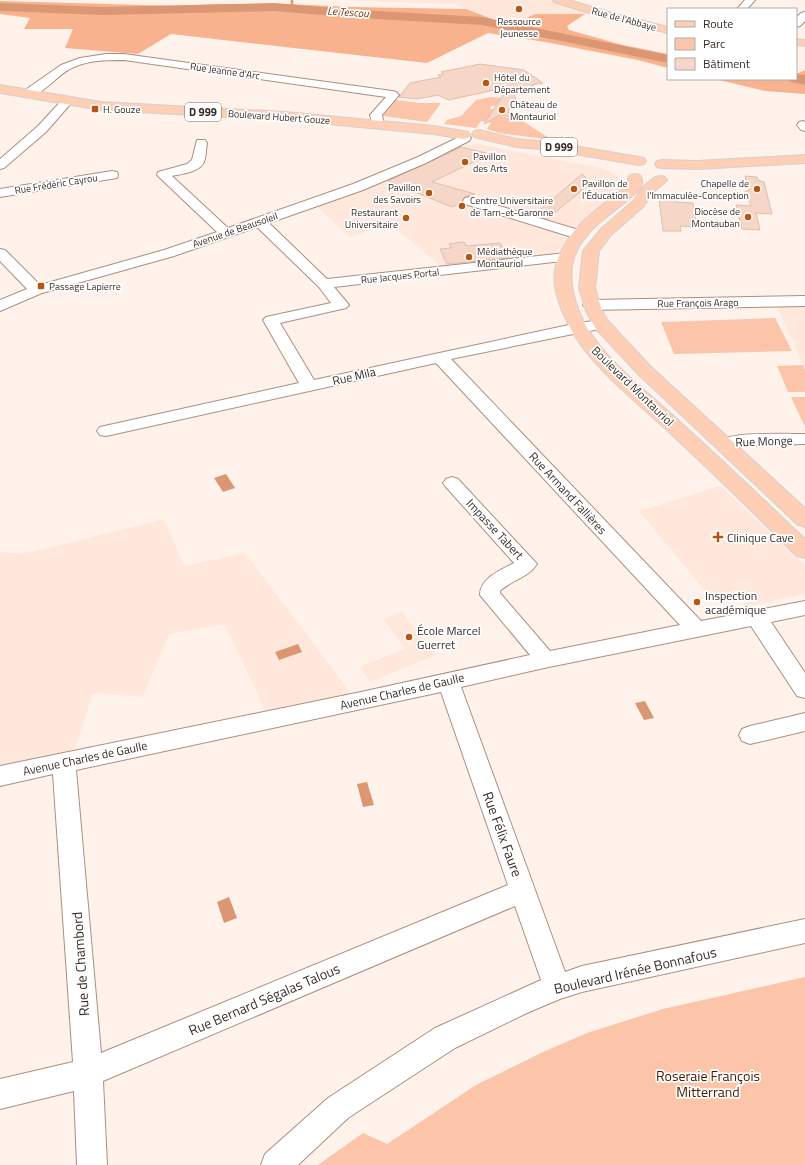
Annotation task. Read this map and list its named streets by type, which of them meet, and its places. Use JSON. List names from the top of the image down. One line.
{"streets":{"main road":["Rue de l'Abbaye","D 999","Boulevard Hubert Gouze","Boulevard Montauriol"],"street":["Rue Jeanne d'Arc","Rue Frédéric Cayrou","Avenue de Beausoleil","Rue Jacques Portal","Rue François Arago","Rue Mila","Rue Monge","Rue Armand Fallières","Impasse Tabert","Avenue Charles de Gaulle","Rue Félix Faure","Rue de Chambord","Boulevard Irénée Bonnafous","Rue Bernard Ségalas Talous"]},"crossings":[["Rue Jeanne d'Arc","Boulevard Hubert Gouze"],["Boulevard Hubert Gouze","Avenue de Beausoleil"],["Boulevard Hubert Gouze","Boulevard Montauriol"],["Rue Jacques Portal","Boulevard Montauriol"],["Rue François Arago","Boulevard Montauriol"],["Rue Mila","Boulevard Montauriol"],["Rue Mila","Rue Armand Fallières"],["Boulevard Montauriol","Rue Monge"],["Rue Armand Fallières","Avenue Charles de Gaulle"],["Impasse Tabert","Avenue Charles de Gaulle"],["Avenue Charles de Gaulle","Rue Félix Faure"],["Avenue Charles de Gaulle","Rue de Chambord"],["Rue Félix Faure","Boulevard Irénée Bonnafous"],["Rue Félix Faure","Rue Bernard Ségalas Talous"],["Rue de Chambord","Rue Bernard Ségalas Talous"]],"water":["Le Tescou"],"parks":["Roseraie François Mitterrand"],"places":{"other":["Ressource Jeunesse","Hôtel du Département","Château de Montauriol","Pavillon des Arts","Pavillon de l'Éducation","Chapelle de l'Immaculée-Conception","Pavillon des Savoirs","Centre Universitaire de Tarn-et-Garonne","Diocèse de Montauban","Restaurant Universitaire","Médiathèque Montauriol","Inspection académique","École Marcel Guerret"],"transit":["H. Gouze","Passage Lapierre"],"health":["Clinique Cave"]},"legend":["Route","Parc","Bâtiment"]}
